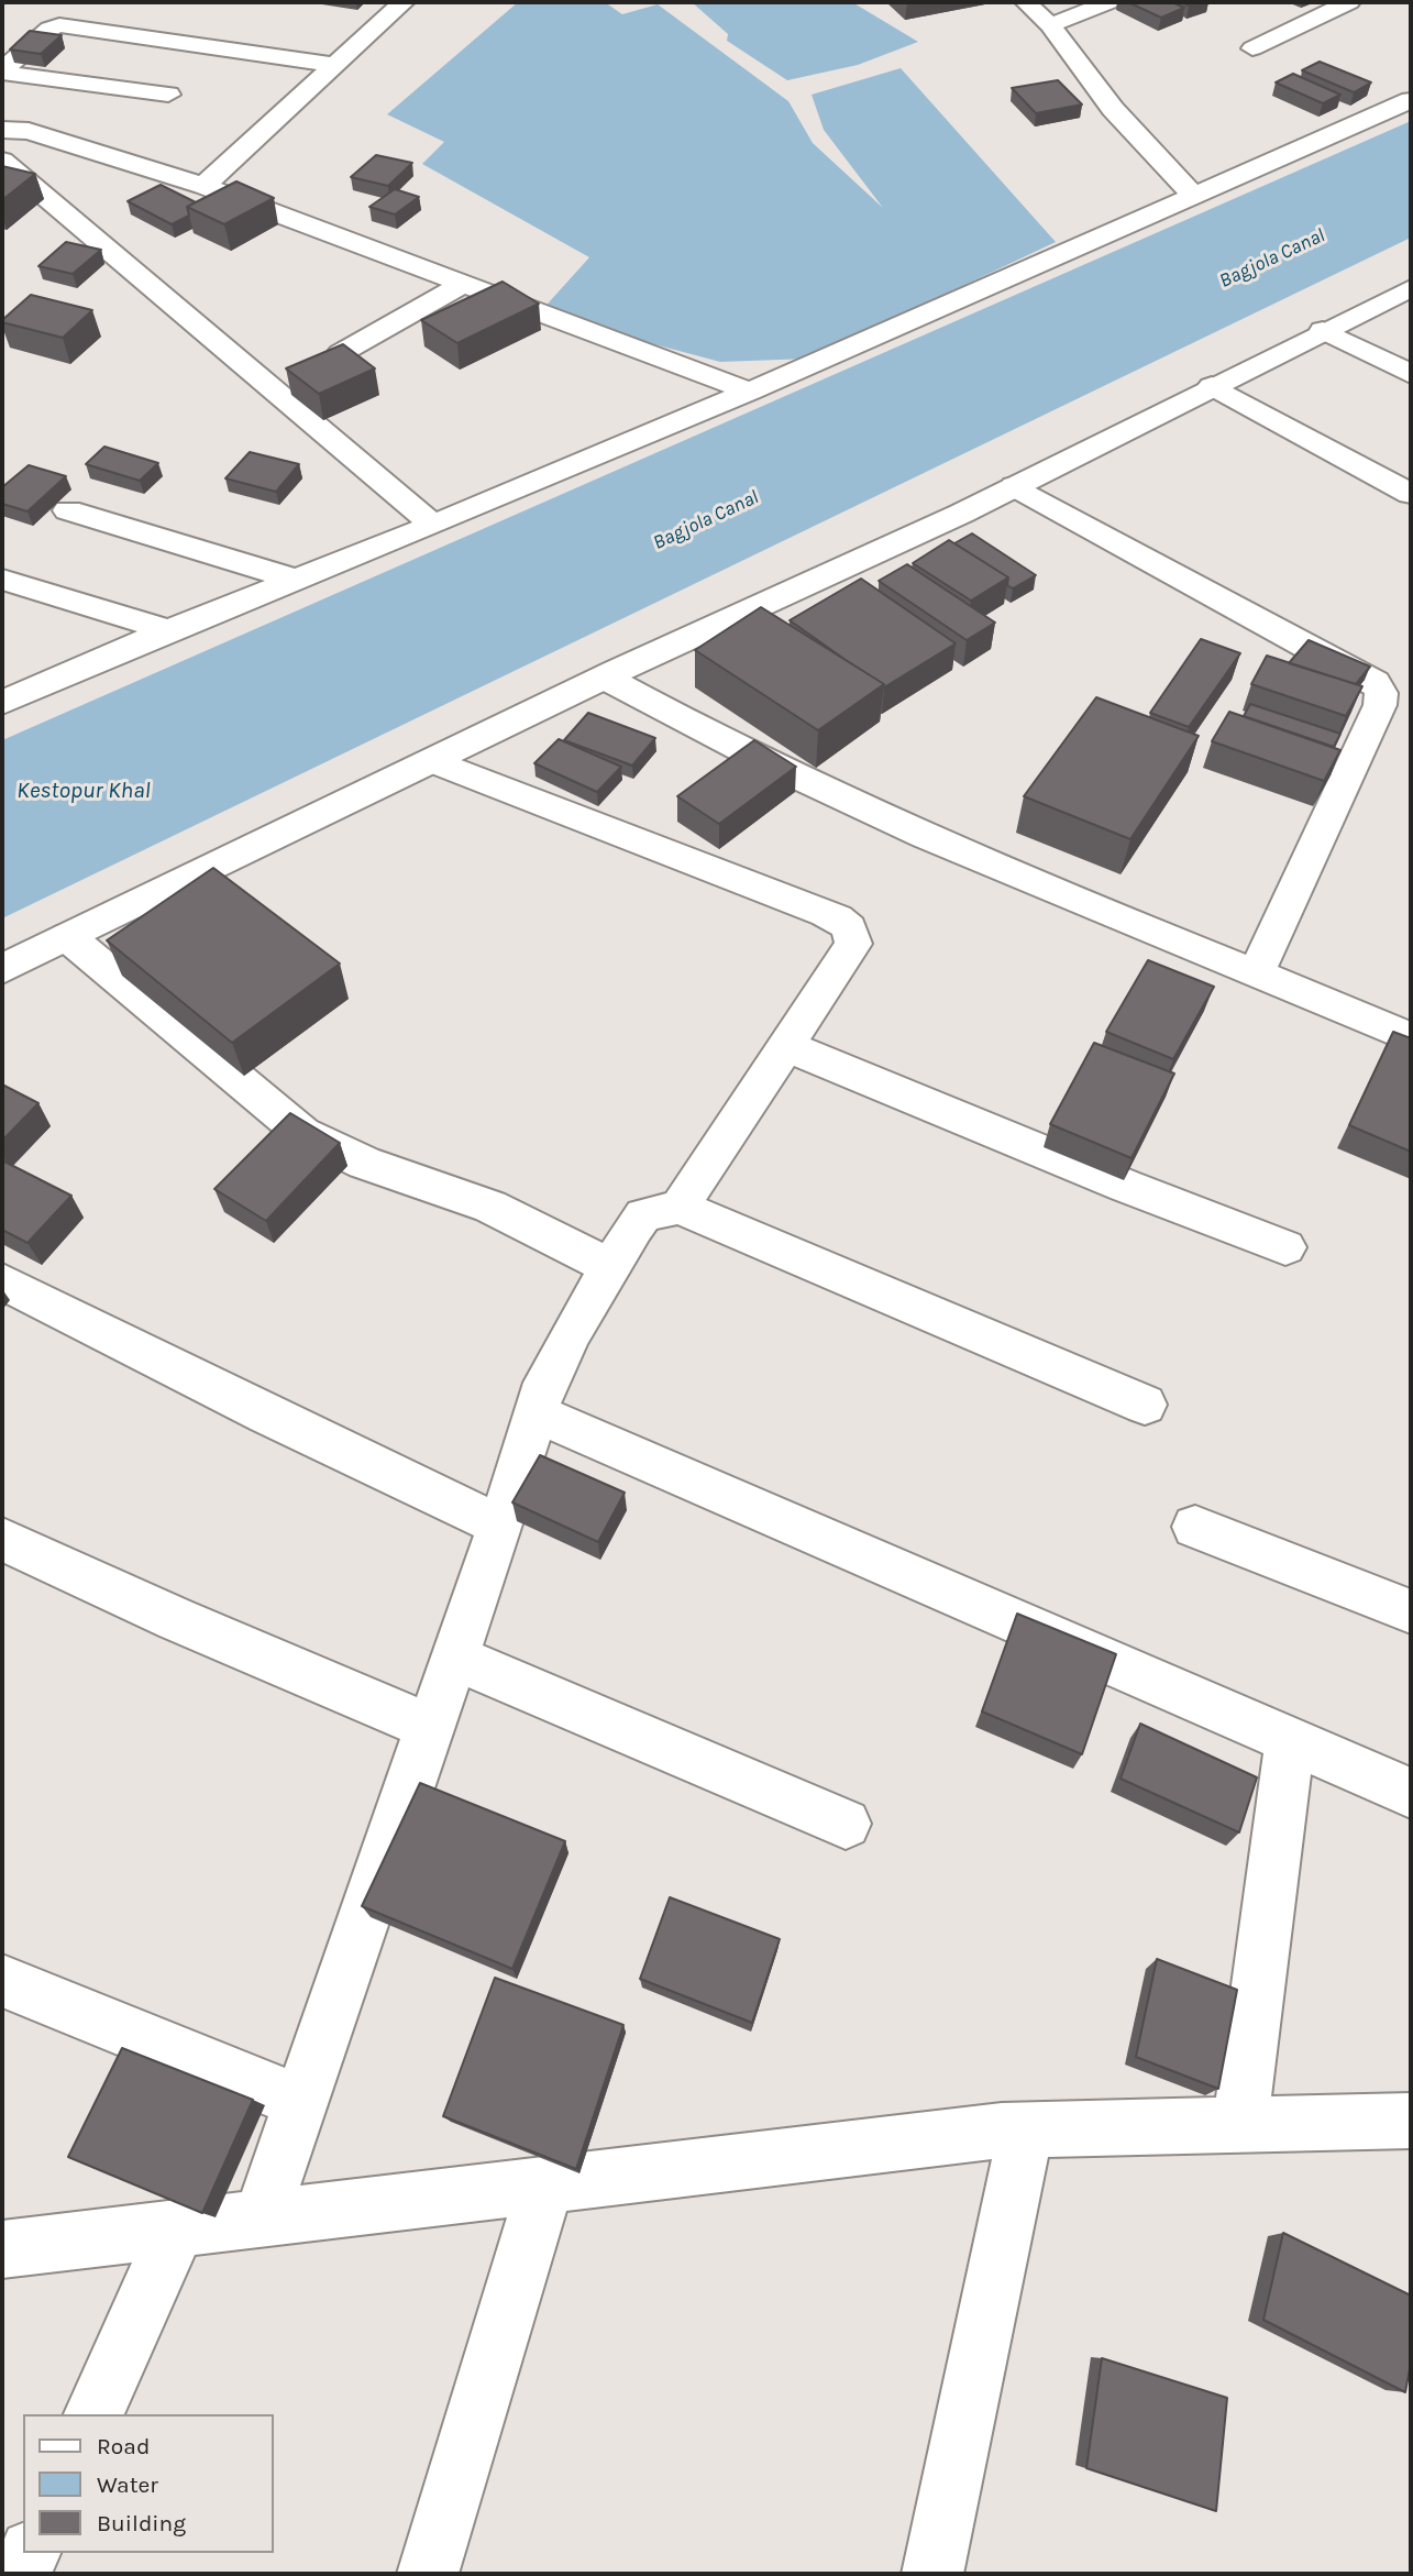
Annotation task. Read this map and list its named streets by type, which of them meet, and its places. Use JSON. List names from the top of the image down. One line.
{"water":["Bagjola Canal","Kestopur Khal"],"legend":["Road","Water","Building"]}
